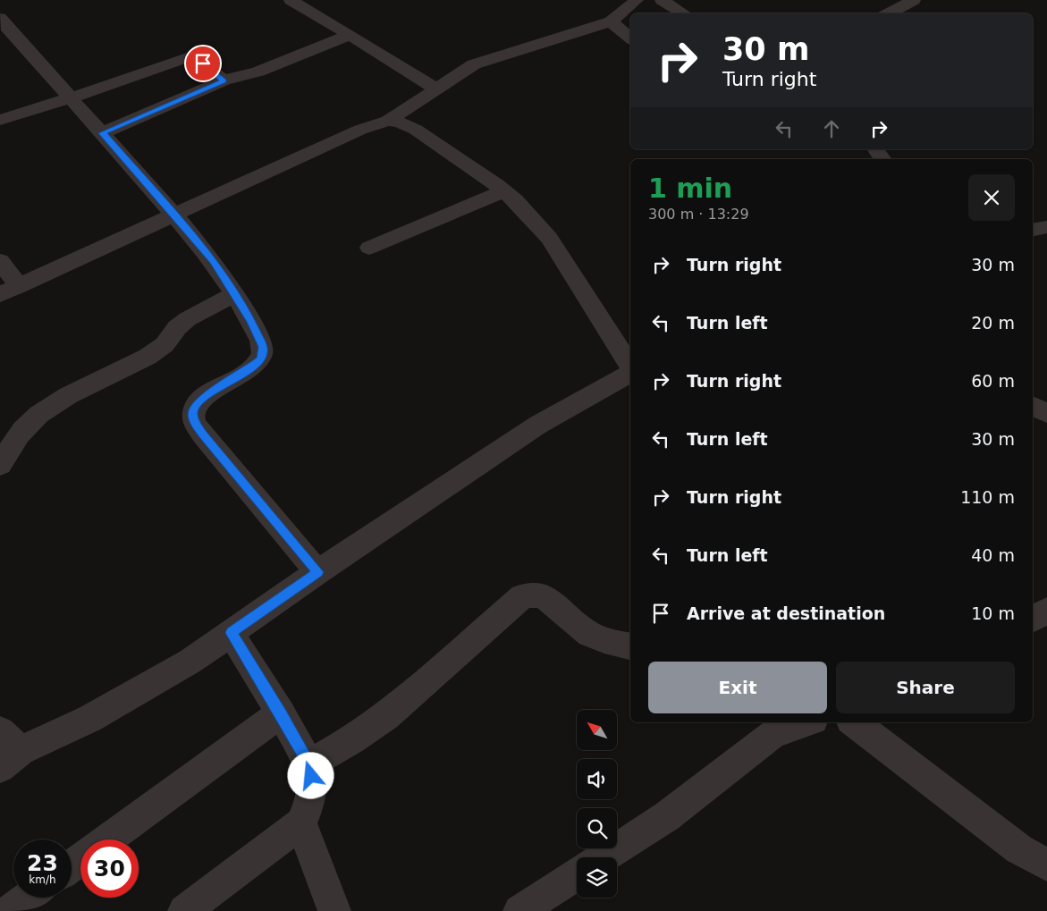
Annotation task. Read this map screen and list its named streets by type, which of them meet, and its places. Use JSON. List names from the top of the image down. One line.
{"north":"top left","page":{"turn":["30 m","Turn right"],"heading":["1 min","300 m · 13:29"],"list":[{"name":"Turn right","value":"30 m"},{"name":"Turn left","value":"20 m"},{"name":"Turn right","value":"60 m"},{"name":"Turn left","value":"30 m"},{"name":"Turn right","value":"110 m"},{"name":"Turn left","value":"40 m"},{"name":"Arrive at destination","value":"10 m"}],"buttons":["Exit","Share"],"speed":"23 km/h","limit":"30"}}
